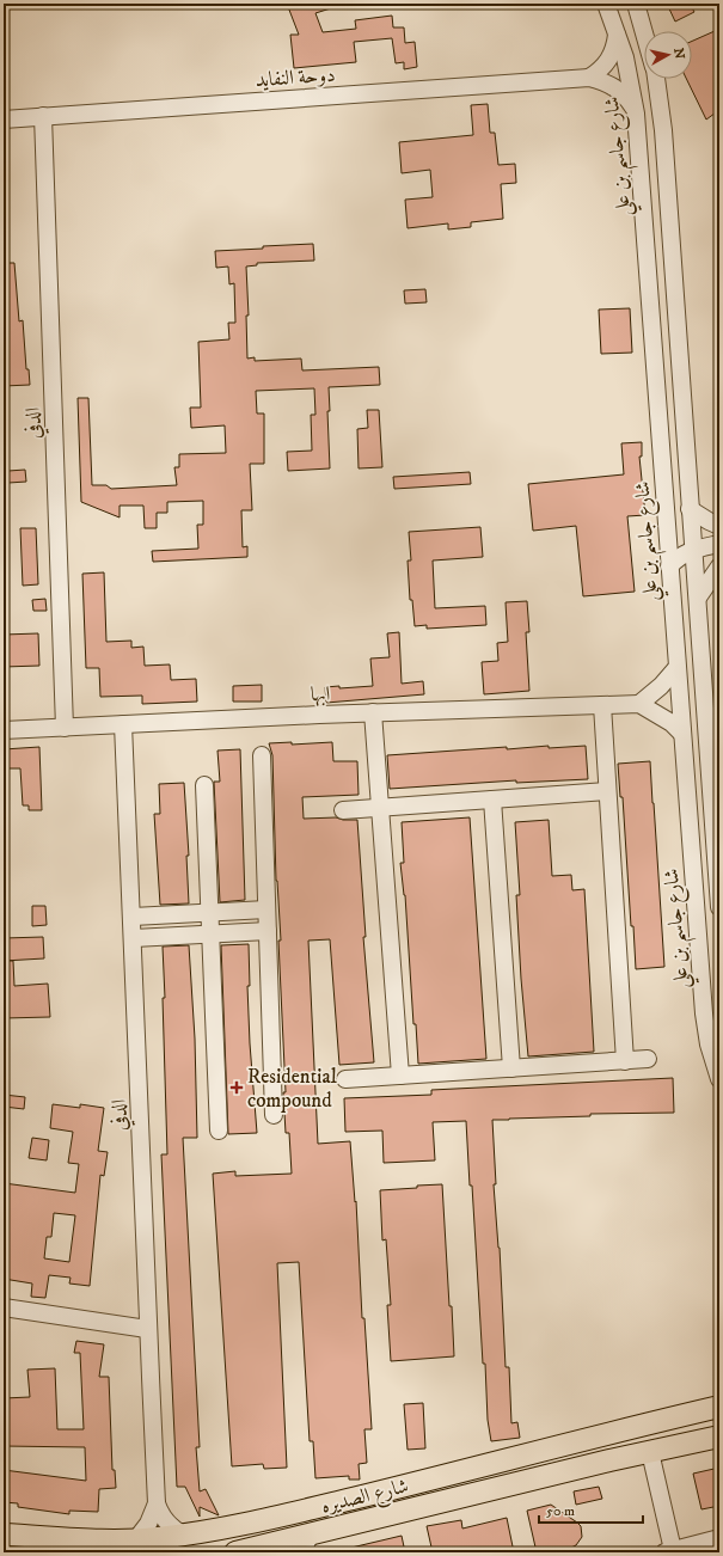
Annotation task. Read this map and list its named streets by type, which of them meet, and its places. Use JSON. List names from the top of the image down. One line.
{"streets":{"main road":["شارع الصديره"],"street":["دوحة النفايد","شارع جاسم بن علي","الدفي","ابها"]},"crossings":[["دوحة النفايد","شارع جاسم بن علي"],["دوحة النفايد","الدفي"],["الدفي","ابها"],["الدفي","شارع الصديره"]],"places":{"health":["Residential compound"]},"scale_bar":"50 m","north":"right"}
